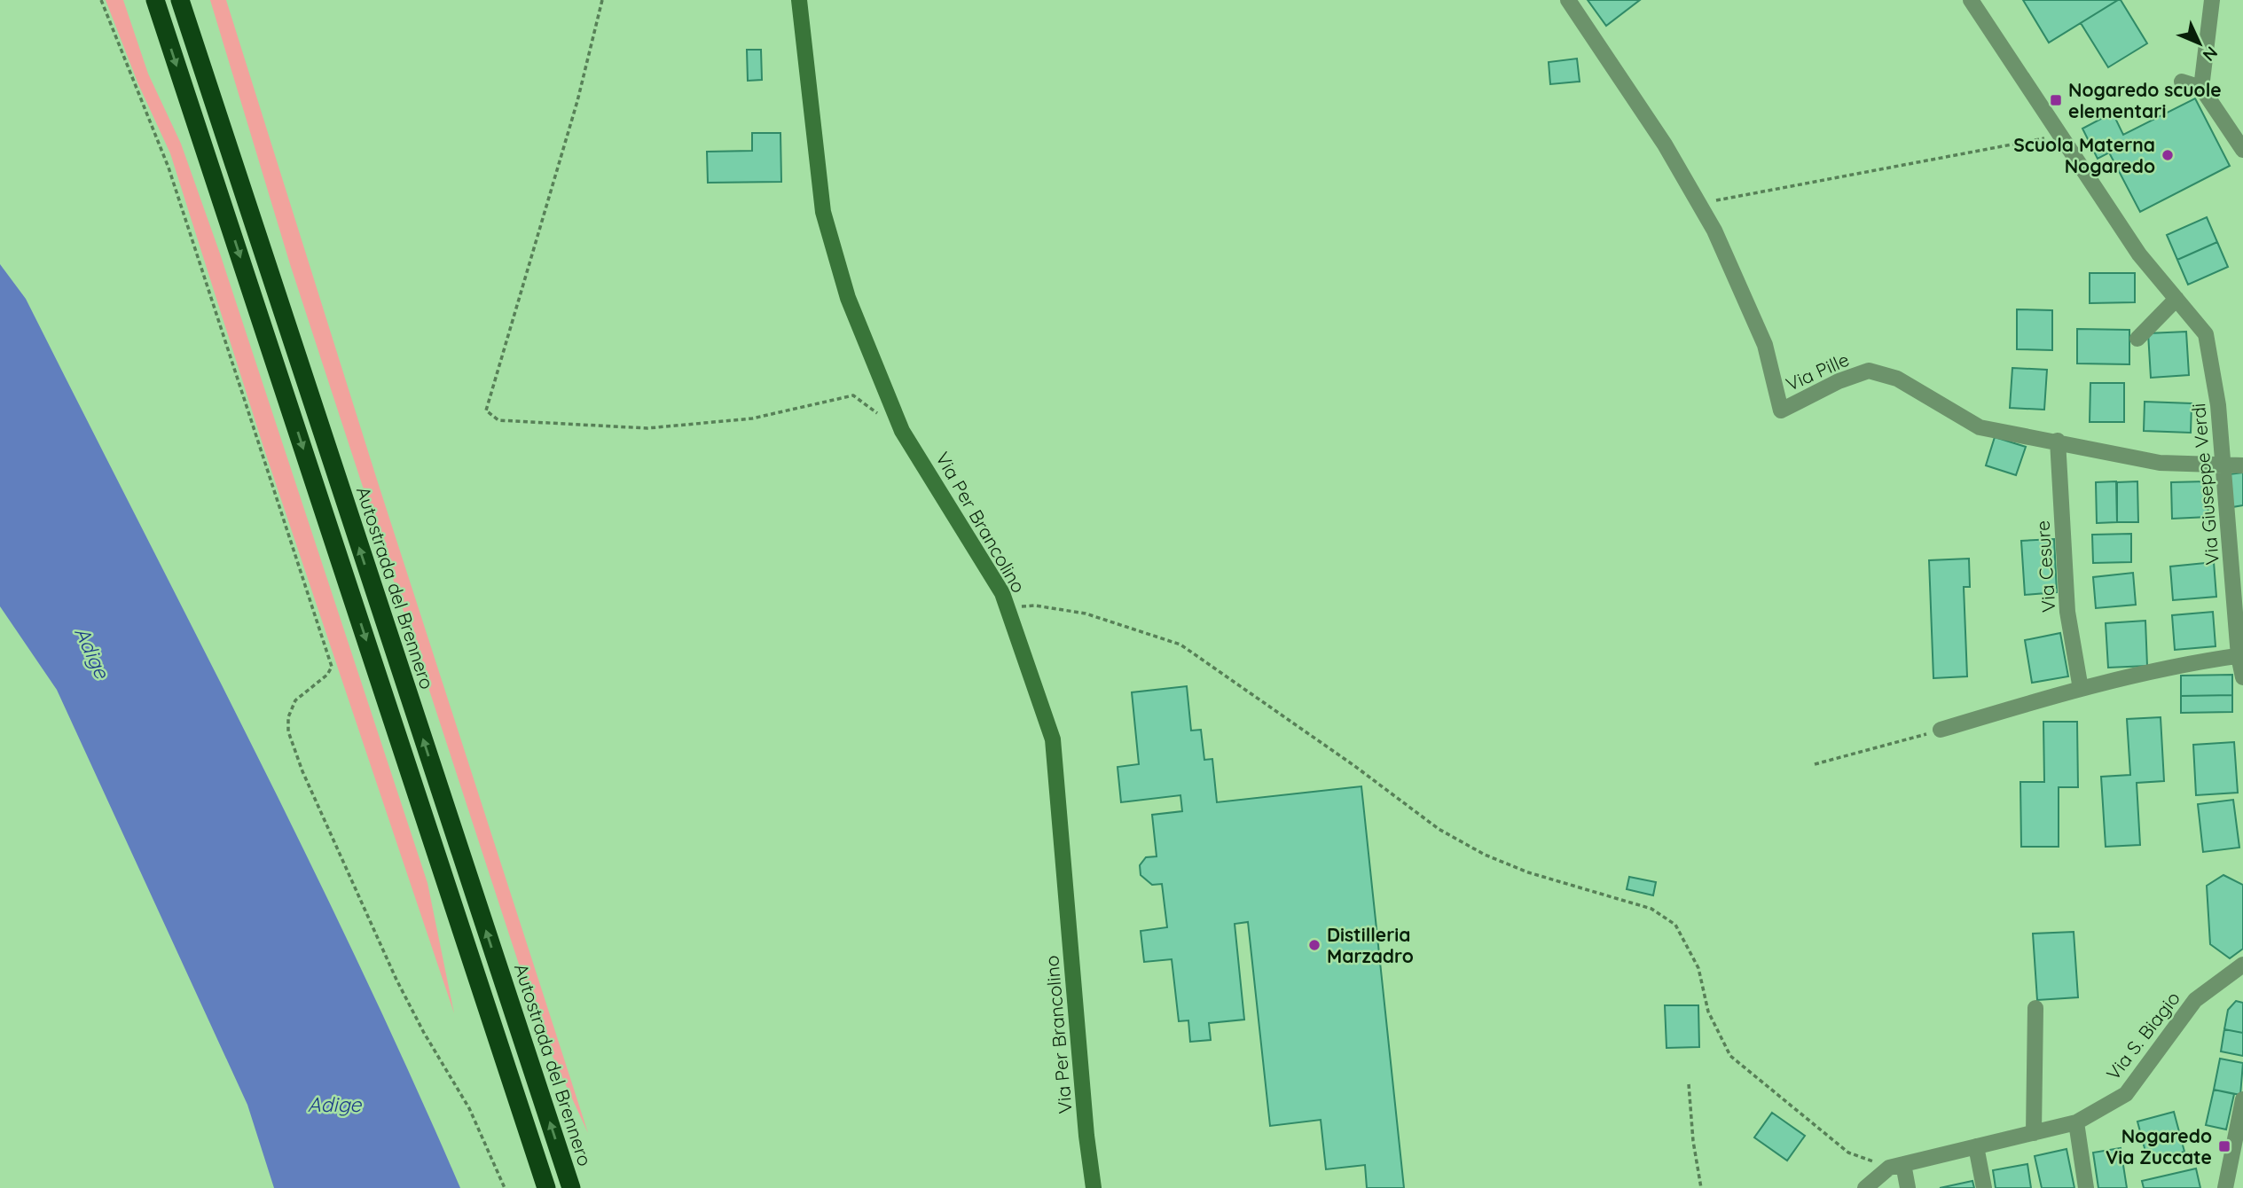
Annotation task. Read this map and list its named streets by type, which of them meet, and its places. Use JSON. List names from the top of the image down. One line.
{"streets":{"highway":["Autostrada del Brennero"],"main road":["Via Per Brancolino"],"street":["Via Pille","Via Giuseppe Verdi","Via Cesure","Via S. Biagio"]},"crossings":[["Via Pille","Via Giuseppe Verdi"],["Via Pille","Via Cesure"]],"water":["Adige"],"places":{"transit":["Nogaredo scuole elementari","Nogaredo Via Zuccate"],"other":["Scuola Materna Nogaredo","Distilleria Marzadro"]},"north":"bottom right"}
